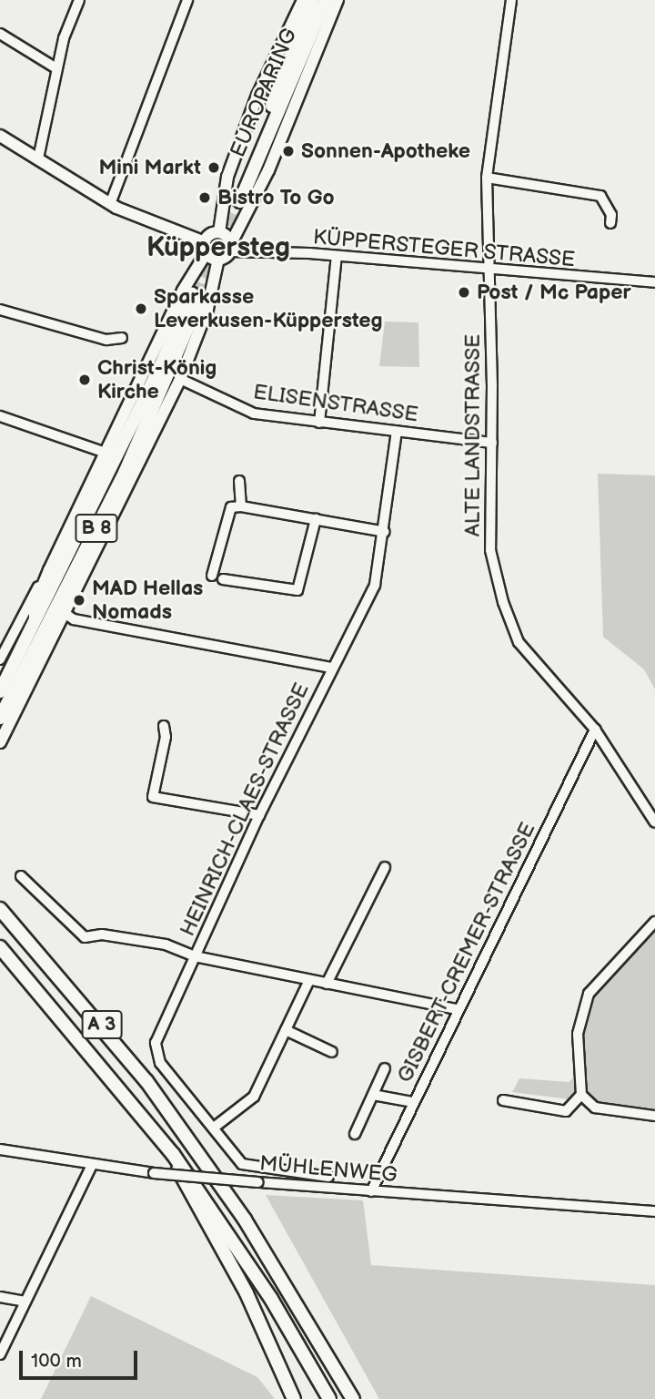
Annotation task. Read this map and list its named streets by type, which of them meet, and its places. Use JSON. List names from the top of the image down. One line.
{"streets":{"highway":["EUROPARING","B 8","A 3"],"street":["KÜPPERSTEGER STRASSE","ELISENSTRASSE","ALTE LANDSTRASSE","HEINRICH-CLAES-STRASSE","GISBERT-CREMER-STRASSE","MÜHLENWEG"]},"crossings":[["KÜPPERSTEGER STRASSE","ALTE LANDSTRASSE"],["ELISENSTRASSE","ALTE LANDSTRASSE"],["ELISENSTRASSE","HEINRICH-CLAES-STRASSE"],["ALTE LANDSTRASSE","GISBERT-CREMER-STRASSE"],["HEINRICH-CLAES-STRASSE","MÜHLENWEG"],["GISBERT-CREMER-STRASSE","MÜHLENWEG"]],"districts":["Küppersteg"],"places":["Sonnen-Apotheke","Mini Markt","Bistro To Go","Post / Mc Paper","Sparkasse Leverkusen-Küppersteg","Christ-König Kirche","MAD Hellas Nomads"],"scale_bar":"100 m"}
